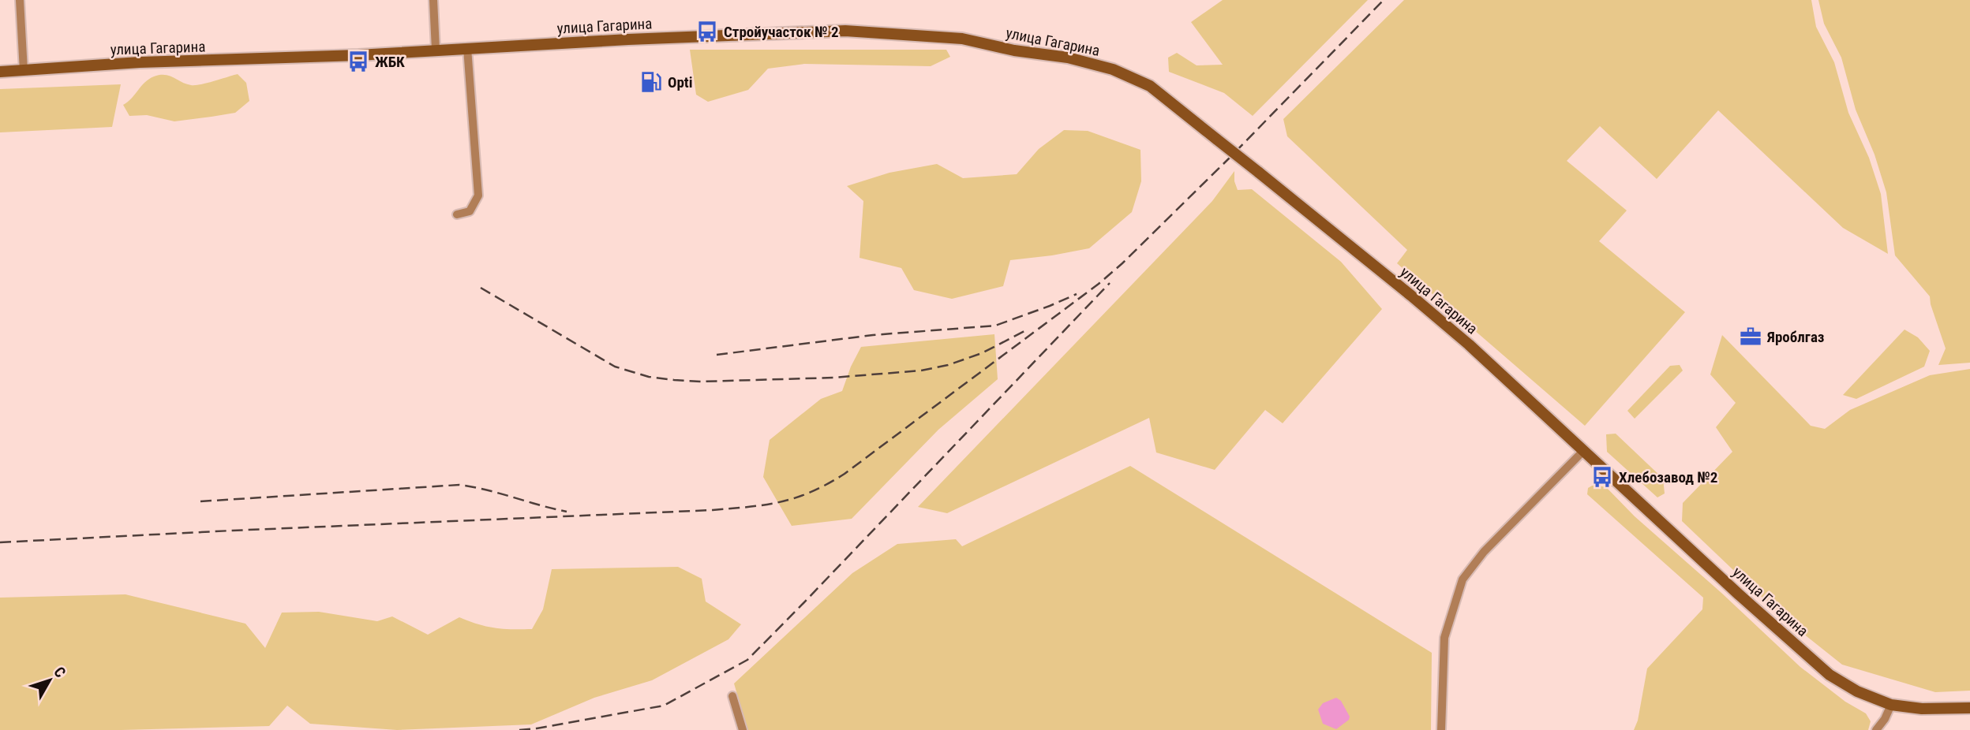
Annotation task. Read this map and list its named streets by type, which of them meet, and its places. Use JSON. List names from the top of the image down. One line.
{"streets":{"main road":["улица Гагарина"]},"places":{"bus stop":["Стройучасток № 2","ЖБК","Хлебозавод №2"],"fuel station":["Opti"],"office":["Яроблгаз"]},"north":"top right"}
